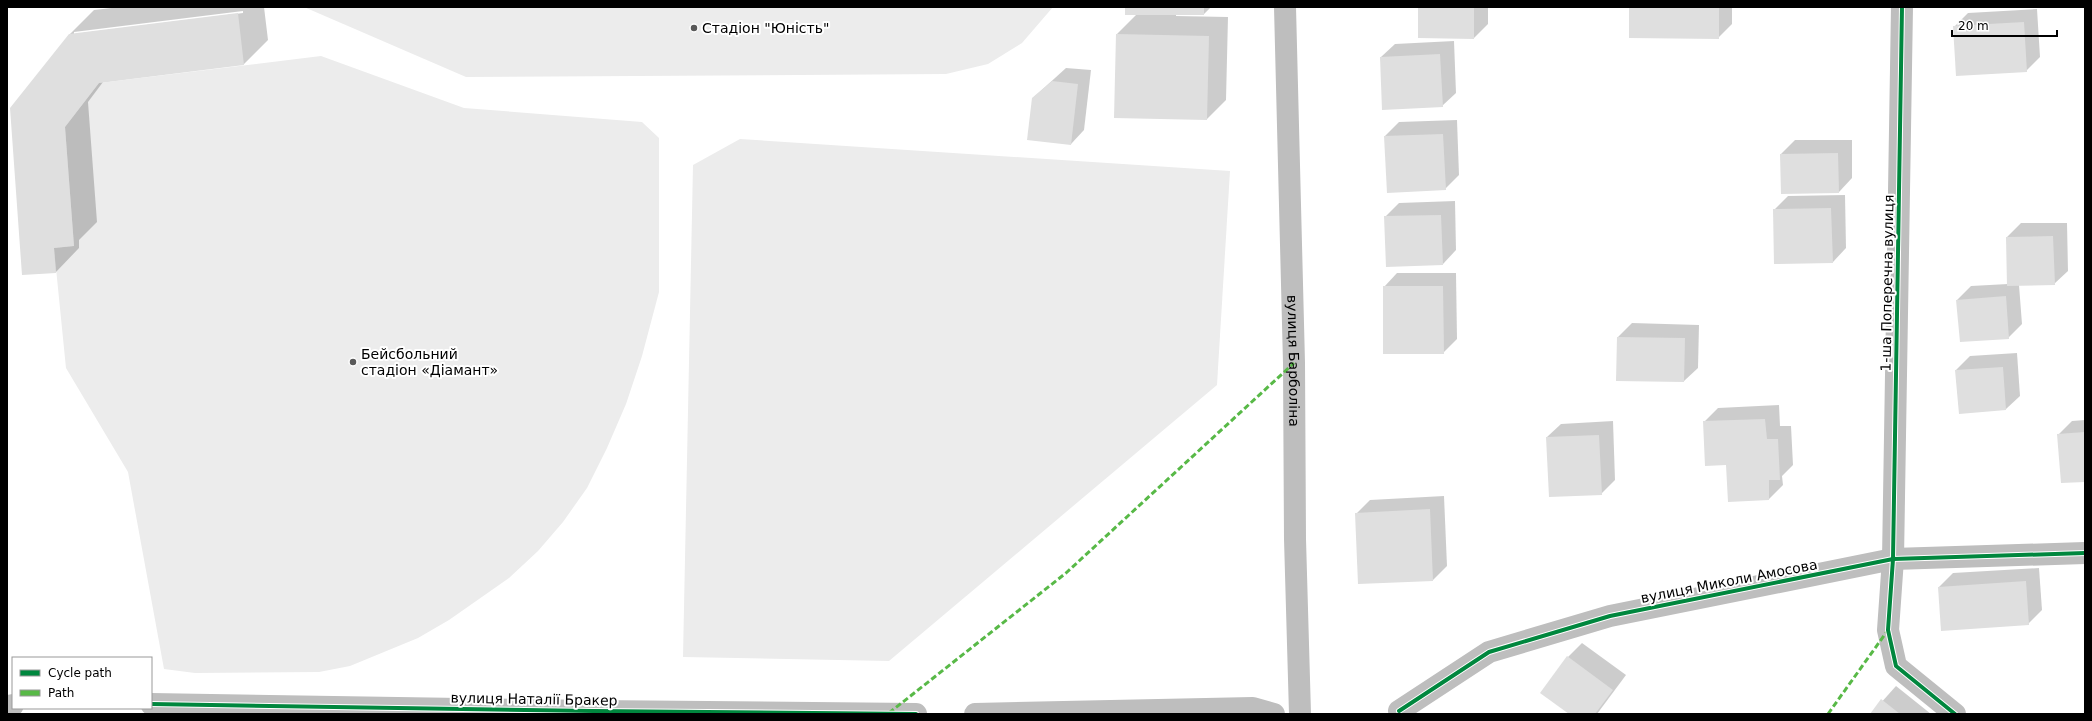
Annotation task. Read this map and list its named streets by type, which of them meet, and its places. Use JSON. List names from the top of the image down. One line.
{"streets":{"street":["1-ша Поперечна вулиця","вулиця Барболіна","вулиця Миколи Амосова","вулиця Наталії Бракер"]},"crossings":[["1-ша Поперечна вулиця","вулиця Миколи Амосова"]],"places":["Стадіон \"Юність\"","Бейсбольний стадіон «Діамант»"],"legend":["Cycle path","Path"],"scale_bar":"20 m"}
